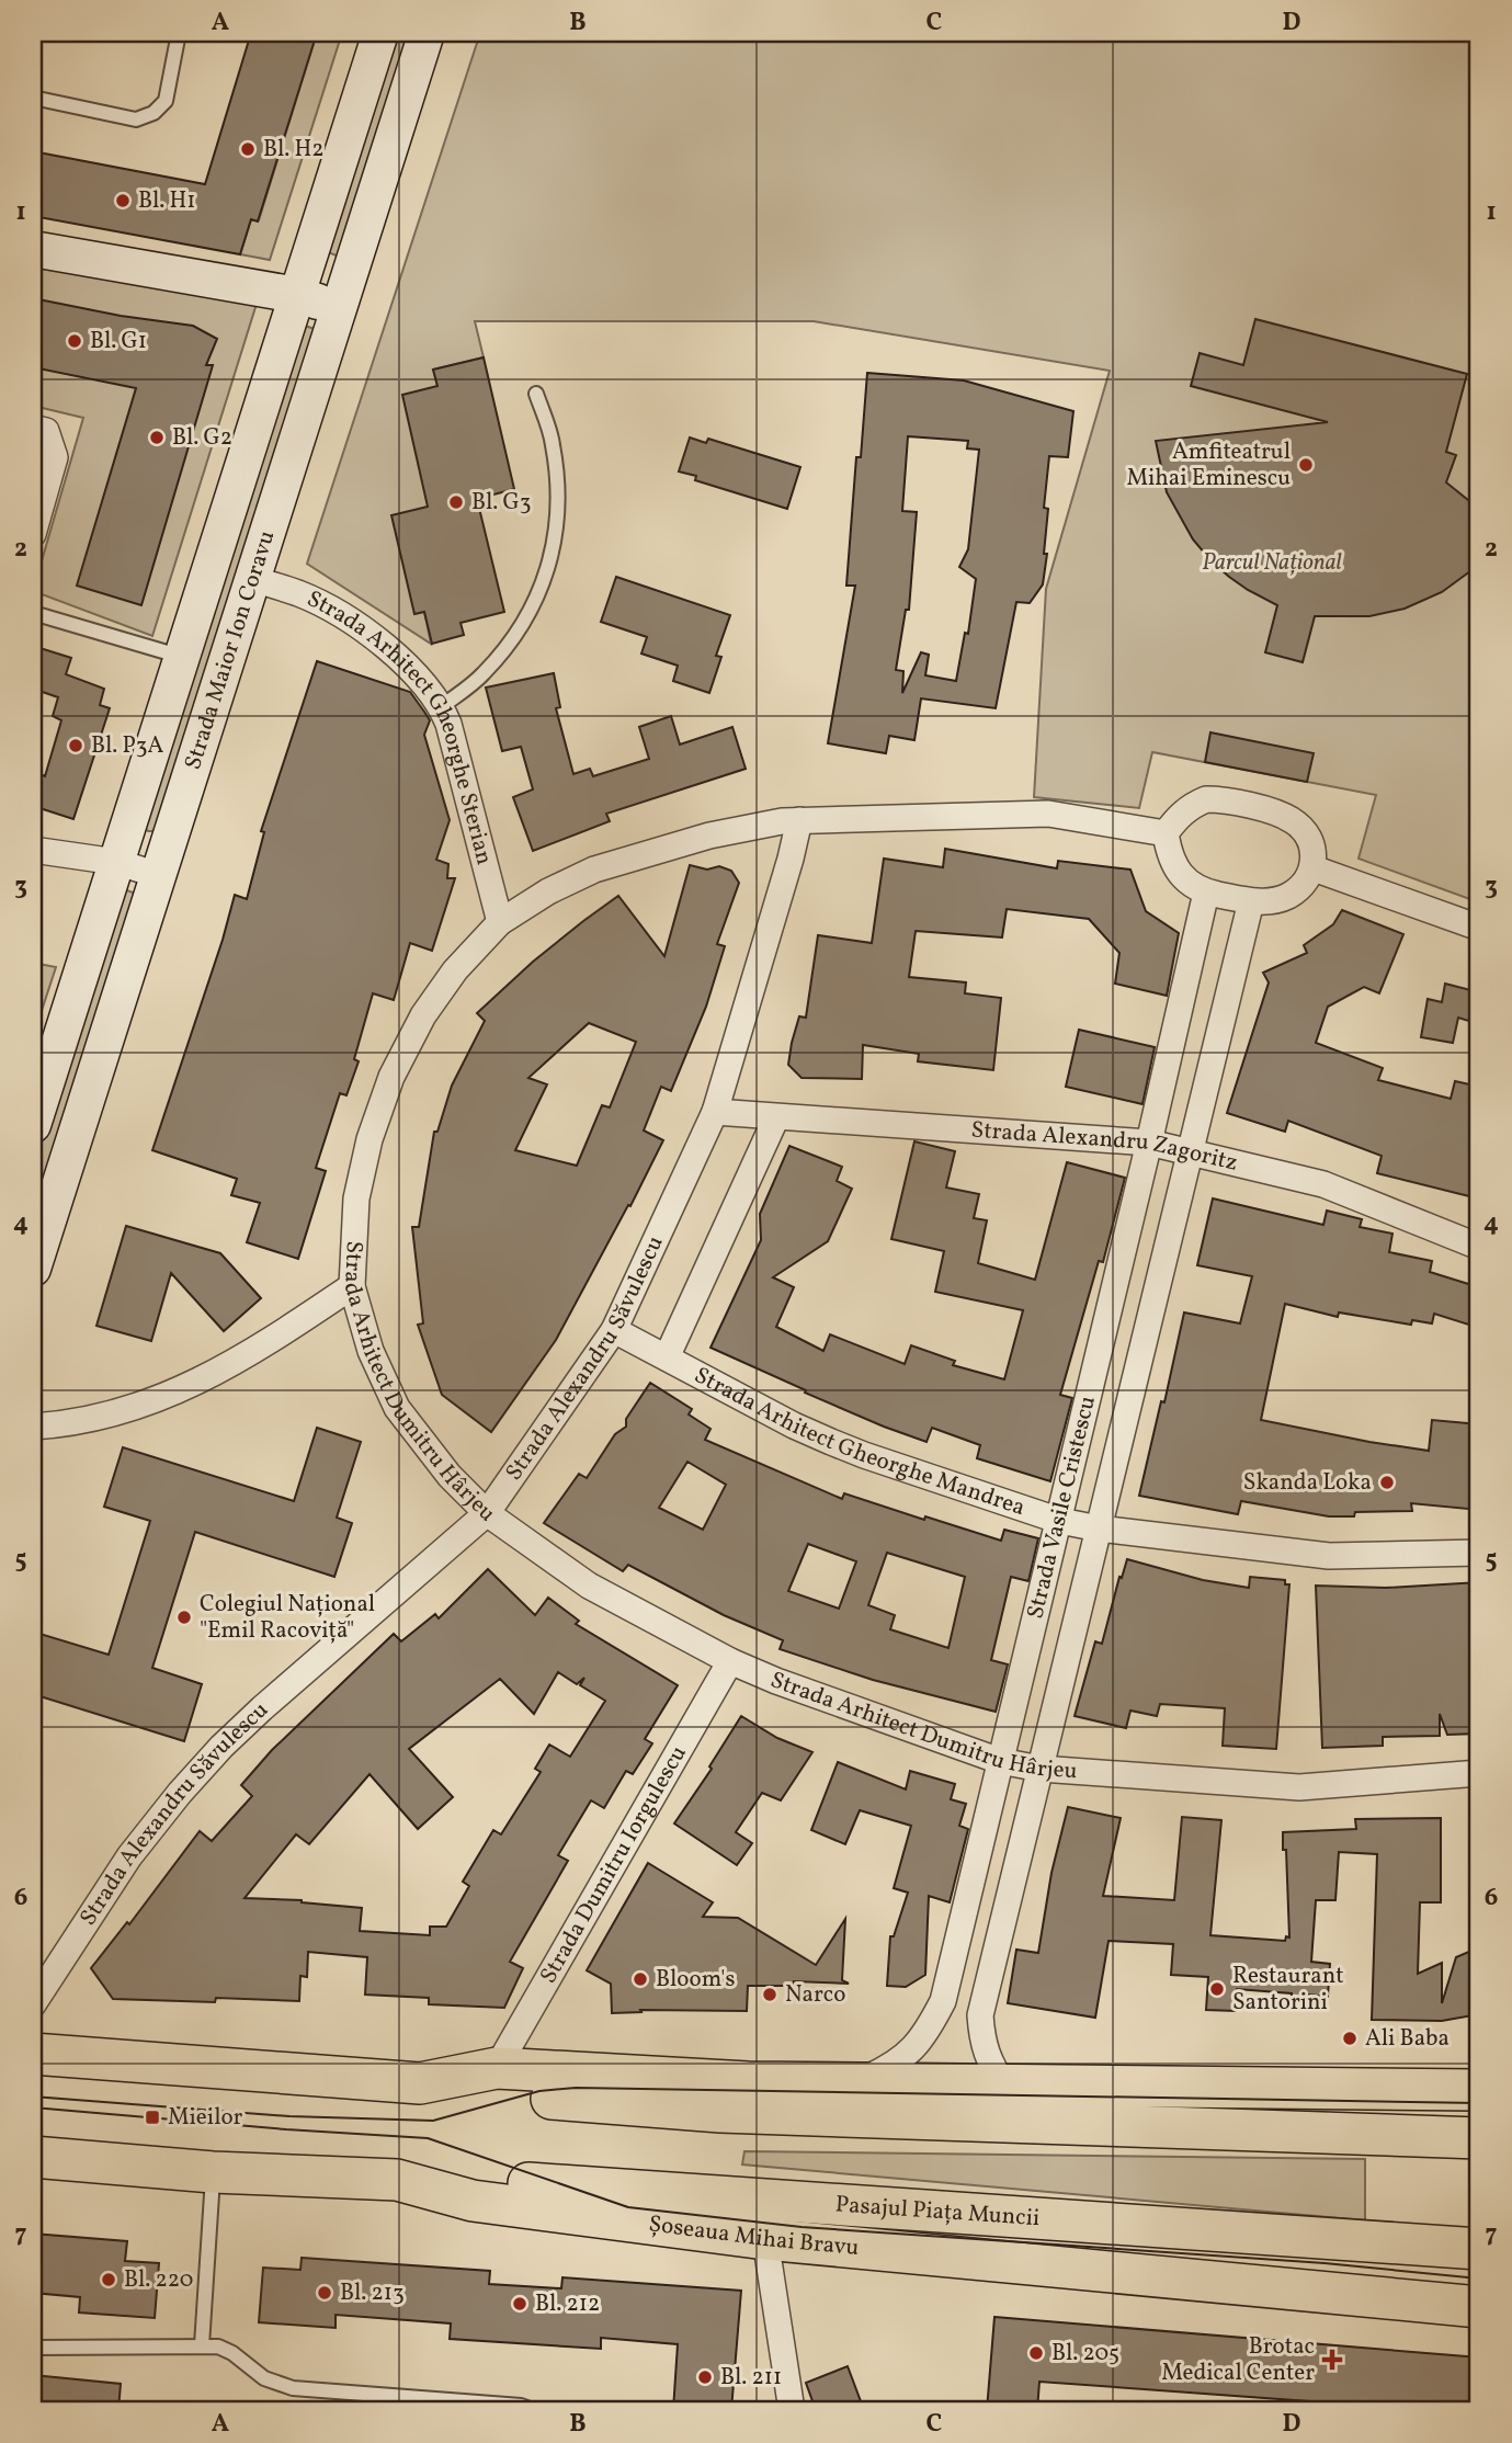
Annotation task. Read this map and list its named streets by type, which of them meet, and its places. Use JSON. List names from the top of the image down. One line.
{"streets":{"main road":["Pasajul Piața Muncii","Șoseaua Mihai Bravu"],"street":["Strada Maior Ion Coravu","Strada Arhitect Gheorghe Sterian","Strada Alexandru Zagoritz","Strada Alexandru Săvulescu","Strada Arhitect Dumitru Hârjeu","Strada Arhitect Gheorghe Mandrea","Strada Vasile Cristescu","Strada Dumitru Iorgulescu"]},"crossings":[["Strada Maior Ion Coravu","Strada Arhitect Gheorghe Sterian"],["Strada Arhitect Gheorghe Sterian","Strada Arhitect Dumitru Hârjeu"],["Strada Alexandru Zagoritz","Strada Alexandru Săvulescu"],["Strada Alexandru Zagoritz","Strada Vasile Cristescu"],["Strada Alexandru Săvulescu","Strada Arhitect Dumitru Hârjeu"],["Strada Alexandru Săvulescu","Strada Arhitect Gheorghe Mandrea"],["Strada Arhitect Dumitru Hârjeu","Strada Vasile Cristescu"],["Strada Arhitect Dumitru Hârjeu","Strada Dumitru Iorgulescu"],["Strada Arhitect Gheorghe Mandrea","Strada Vasile Cristescu"],["Pasajul Piața Muncii","Șoseaua Mihai Bravu"]],"parks":["Parcul Național"],"places":{"other":["Bl. H2","Bl. H1","Bl. G1","Bl. G2","Amfiteatrul Mihai Eminescu","Bl. G3","Bl. P3A","Skanda Loka","Colegiul Național \"Emil Racoviță\"","Bloom's","Restaurant Santorini","Narco","Ali Baba","Bl. 220","Bl. 213","Bl. 212","Bl. 205","Bl. 211"],"transit":["Mieilor"],"health":["Brotac Medical Center"]},"grid":{"columns":["A","B","C","D"],"rows":["1","2","3","4","5","6","7"]}}
